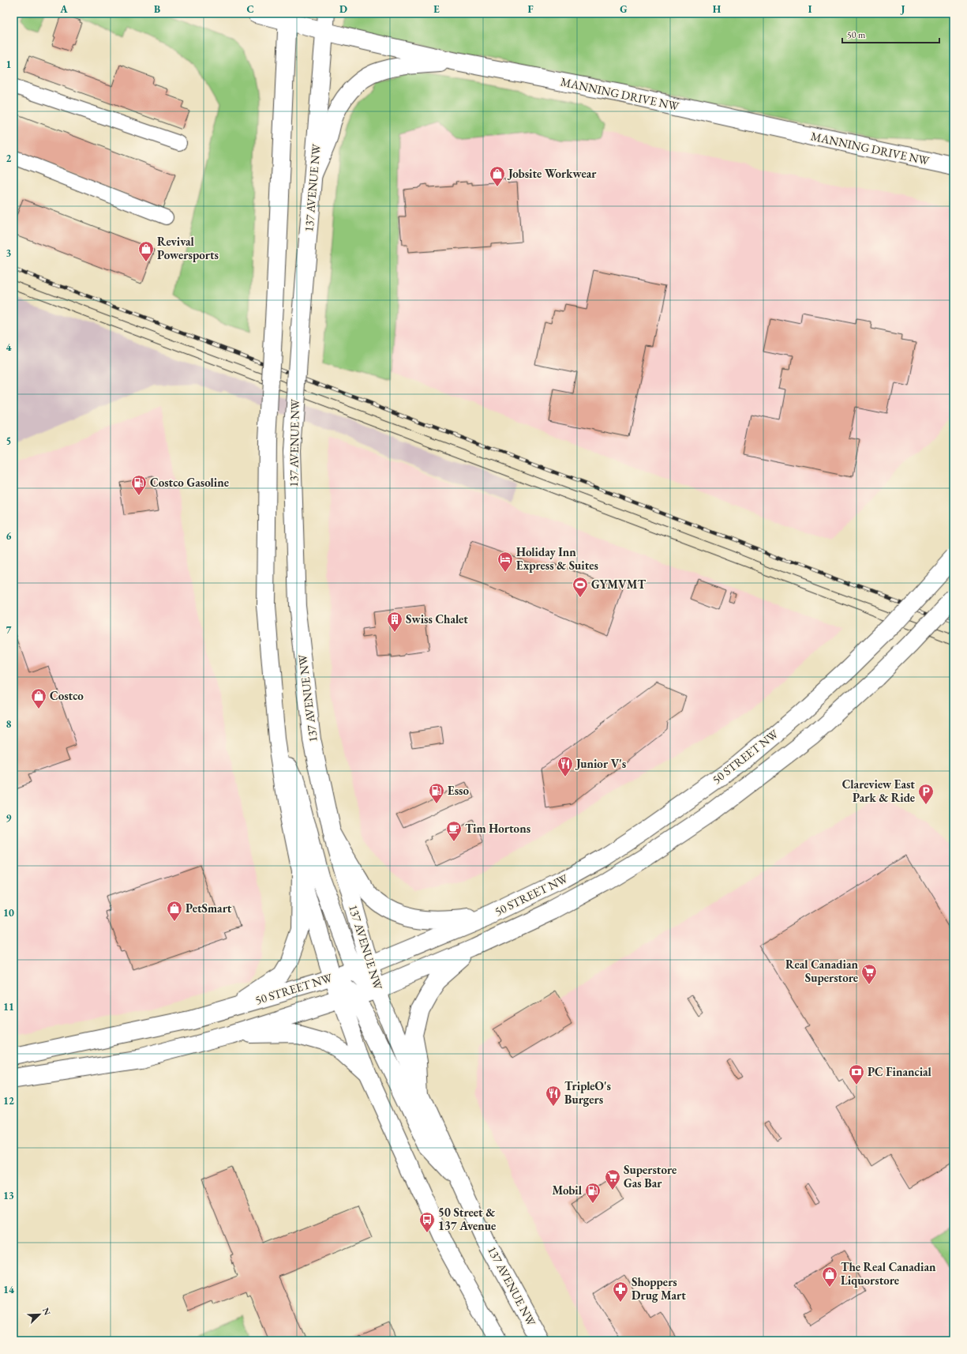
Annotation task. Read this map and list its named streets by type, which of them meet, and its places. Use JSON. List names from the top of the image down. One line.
{"streets":{"main road":["MANNING DRIVE NW","137 AVENUE NW","50 STREET NW"]},"crossings":[["MANNING DRIVE NW","137 AVENUE NW"],["137 AVENUE NW","50 STREET NW"]],"places":{"shop":["Jobsite Workwear","Revival Powersports","Costco","PetSmart","The Real Canadian Liquorstore"],"fuel station":["Costco Gasoline","Esso","Mobil"],"hotel":["Holiday Inn Express & Suites"],"sports":["GYMVMT"],"building":["Swiss Chalet"],"restaurant":["Junior V's","TripleO's Burgers"],"parking":["Clareview East Park & Ride"],"cafe":["Tim Hortons"],"supermarket":["Real Canadian Superstore","Superstore Gas Bar"],"bank":["PC Financial"],"bus stop":["50 Street & 137 Avenue"],"pharmacy":["Shoppers Drug Mart"]},"scale_bar":"50 m","north":"top right","grid":{"columns":["A","B","C","D","E","F","G","H","I","J"],"rows":["1","2","3","4","5","6","7","8","9","10","11","12","13","14"]}}
